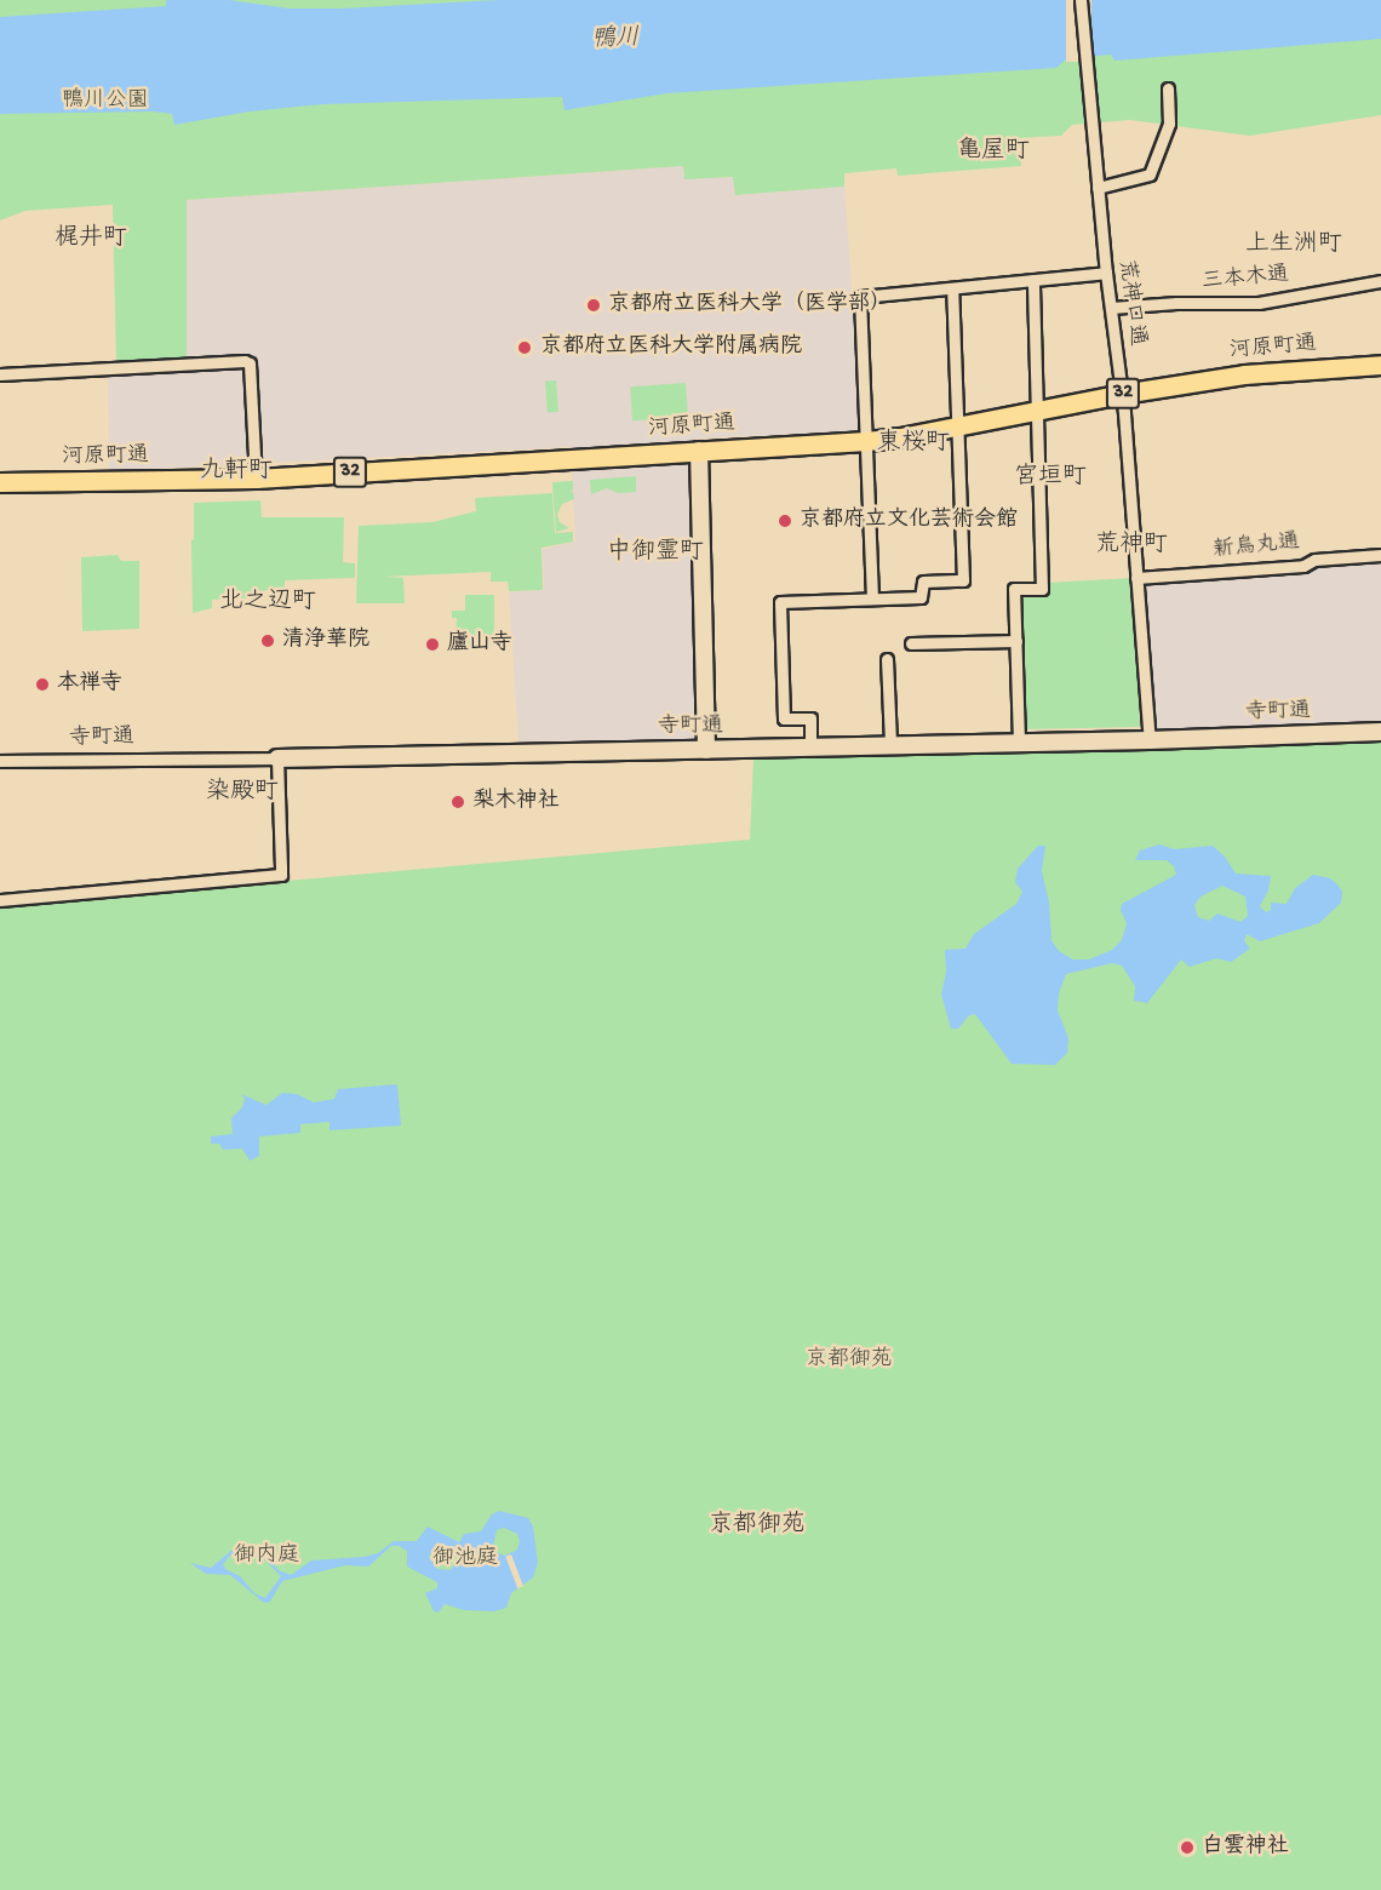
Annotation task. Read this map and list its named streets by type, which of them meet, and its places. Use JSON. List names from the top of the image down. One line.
{"streets":{"main road":["河原町通","32"],"street":["三本木通","荒神口通","新烏丸通","寺町通"]},"crossings":[["三本木通","荒神口通"],["荒神口通","河原町通"],["荒神口通","新烏丸通"],["荒神口通","寺町通"]],"districts":["亀屋町","梶井町","上生洲町","東桜町","九軒町","宮垣町","荒神町","中御霊町","北之辺町","染殿町","京都御苑"],"water":["鴨川"],"parks":["鴨川公園","京都御苑","御内庭","御池庭"],"places":["京都府立医科大学（医学部）","京都府立医科大学附属病院","京都府立文化芸術会館","清浄華院","廬山寺","本禅寺","梨木神社","白雲神社"]}
